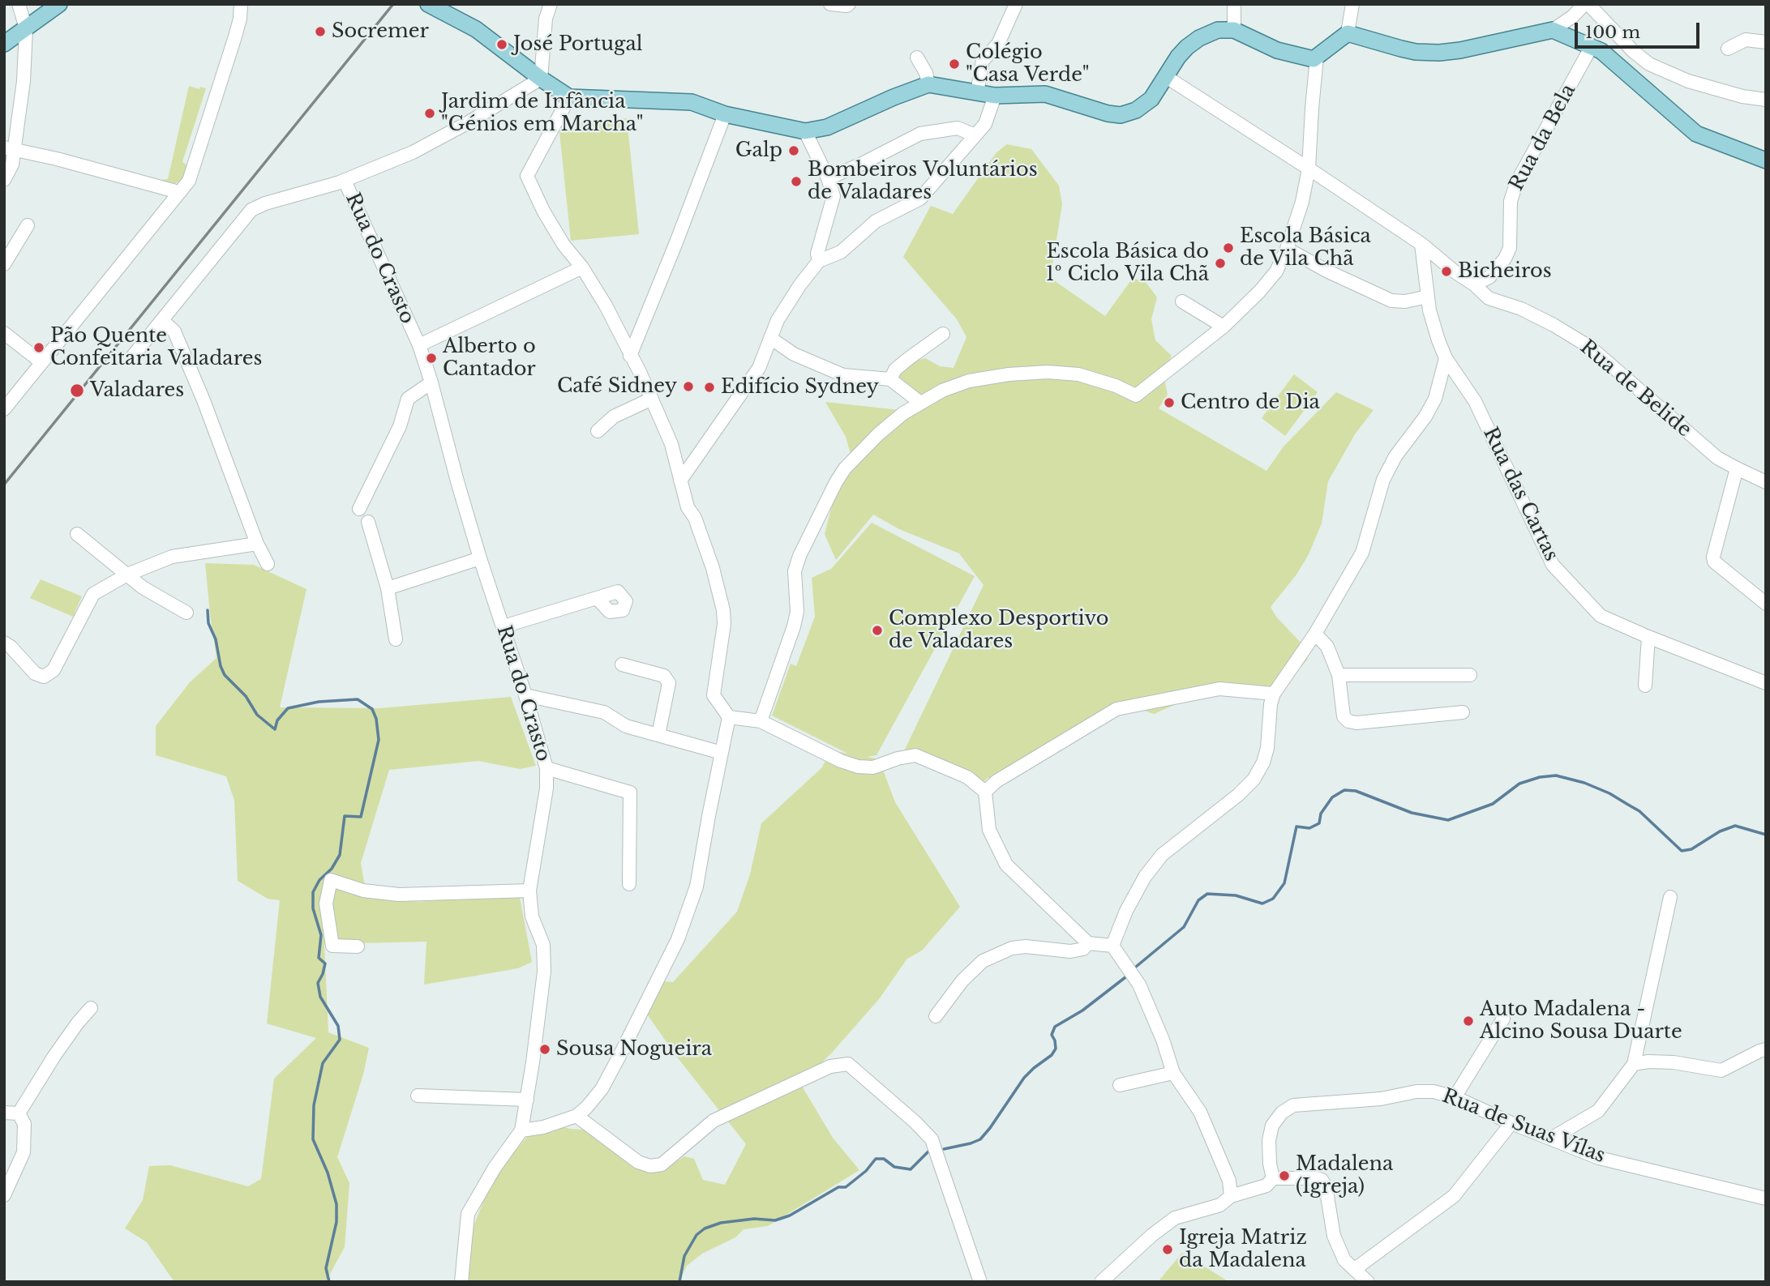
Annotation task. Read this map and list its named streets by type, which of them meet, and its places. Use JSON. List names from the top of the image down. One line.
{"streets":{"street":["Rua da Bela","Rua do Crasto","Rua de Belide","Rua das Cartas","Rua de Suas Vílas"]},"crossings":[["Rua da Bela","Rua de Belide"],["Rua de Belide","Rua das Cartas"]],"places":["Socremer","José Portugal","Colégio \"Casa Verde\"","Jardim de Infância \"Génios em Marcha\"","Galp","Bombeiros Voluntários de Valadares","Escola Básica de Vila Chã","Escola Básica do 1º Ciclo Vila Chã","Bicheiros","Pão Quente Confeitaria Valadares","Alberto o Cantador","Café Sidney","Edifício Sydney","Valadares","Centro de Dia","Complexo Desportivo de Valadares","Auto Madalena - Alcino Sousa Duarte","Sousa Nogueira","Madalena (Igreja)","Igreja Matriz da Madalena"],"scale_bar":"100 m"}
